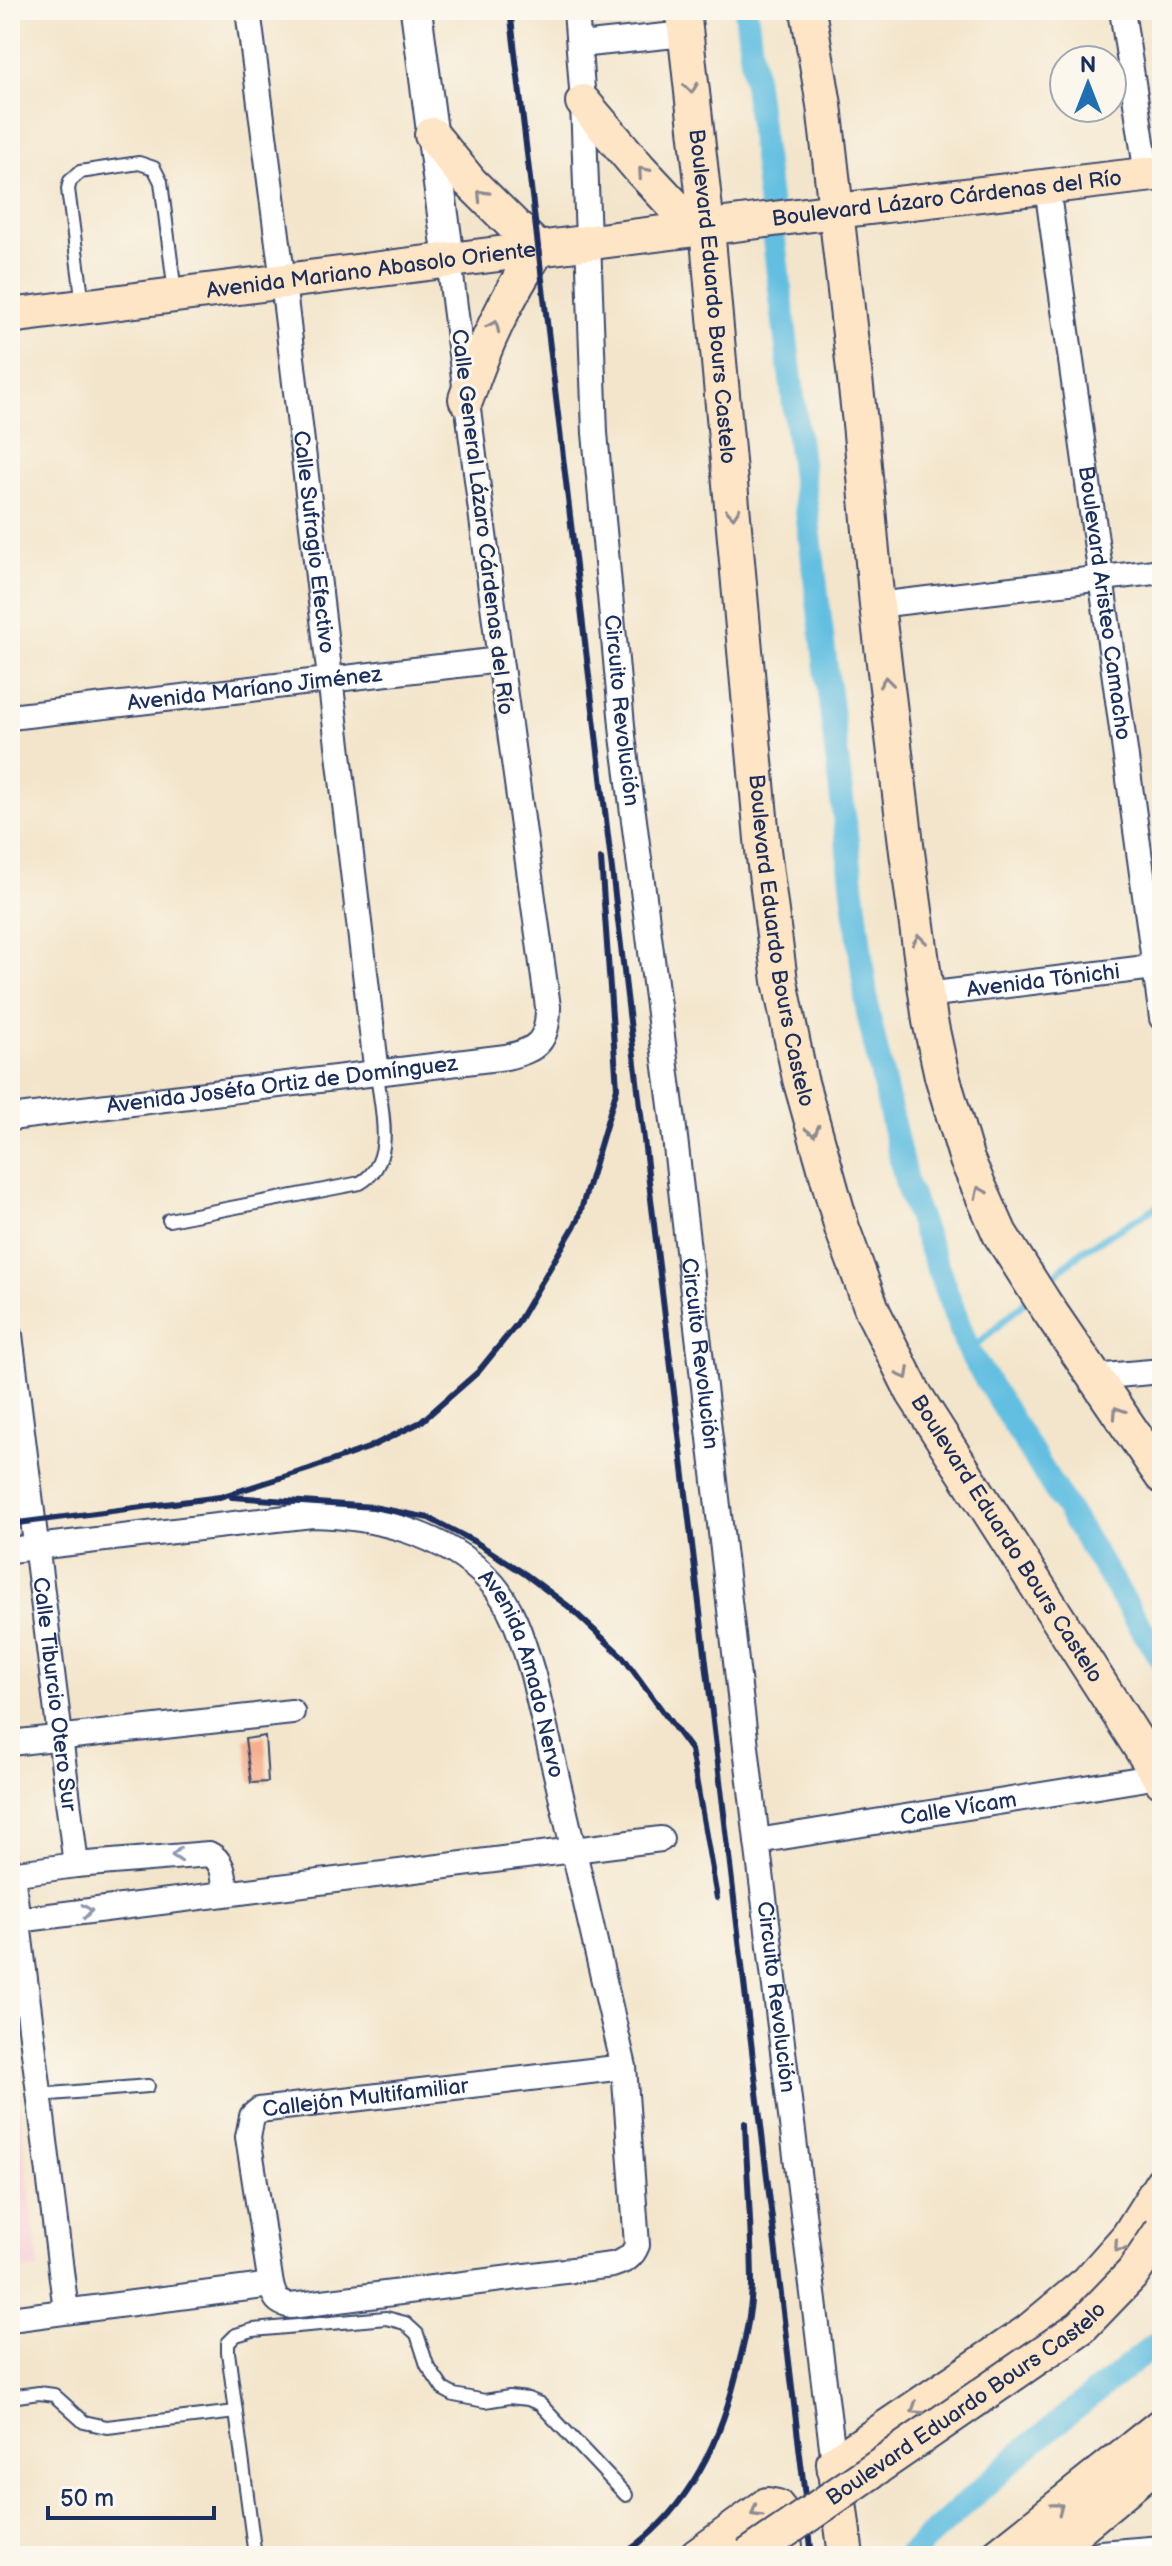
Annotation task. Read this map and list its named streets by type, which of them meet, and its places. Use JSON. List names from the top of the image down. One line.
{"streets":{"main road":["Boulevard Lázaro Cárdenas del Río","Avenida Mariano Abasolo Oriente","Boulevard Eduardo Bours Castelo"],"street":["Calle General Lázaro Cárdenas del Río","Calle Sufragio Efectivo","Boulevard Aristeo Camacho","Avenida Maríano Jiménez","Circuito Revolución","Avenida Tónichi","Avenida Joséfa Ortiz de Domínguez","Avenida Amado Nervo","Calle Tiburcio Otero Sur","Calle Vícam","Callejón Multifamiliar"]},"crossings":[["Boulevard Lázaro Cárdenas del Río","Avenida Mariano Abasolo Oriente"],["Boulevard Lázaro Cárdenas del Río","Boulevard Eduardo Bours Castelo"],["Boulevard Lázaro Cárdenas del Río","Boulevard Aristeo Camacho"],["Avenida Mariano Abasolo Oriente","Boulevard Eduardo Bours Castelo"],["Avenida Mariano Abasolo Oriente","Calle General Lázaro Cárdenas del Río"],["Avenida Mariano Abasolo Oriente","Calle Sufragio Efectivo"],["Avenida Mariano Abasolo Oriente","Circuito Revolución"],["Boulevard Eduardo Bours Castelo","Calle Vícam"],["Calle General Lázaro Cárdenas del Río","Avenida Maríano Jiménez"],["Calle General Lázaro Cárdenas del Río","Avenida Joséfa Ortiz de Domínguez"],["Calle Sufragio Efectivo","Avenida Maríano Jiménez"],["Calle Sufragio Efectivo","Avenida Joséfa Ortiz de Domínguez"],["Boulevard Aristeo Camacho","Avenida Tónichi"],["Circuito Revolución","Calle Vícam"],["Avenida Amado Nervo","Calle Tiburcio Otero Sur"],["Avenida Amado Nervo","Callejón Multifamiliar"]],"scale_bar":"50 m","north":"top"}
